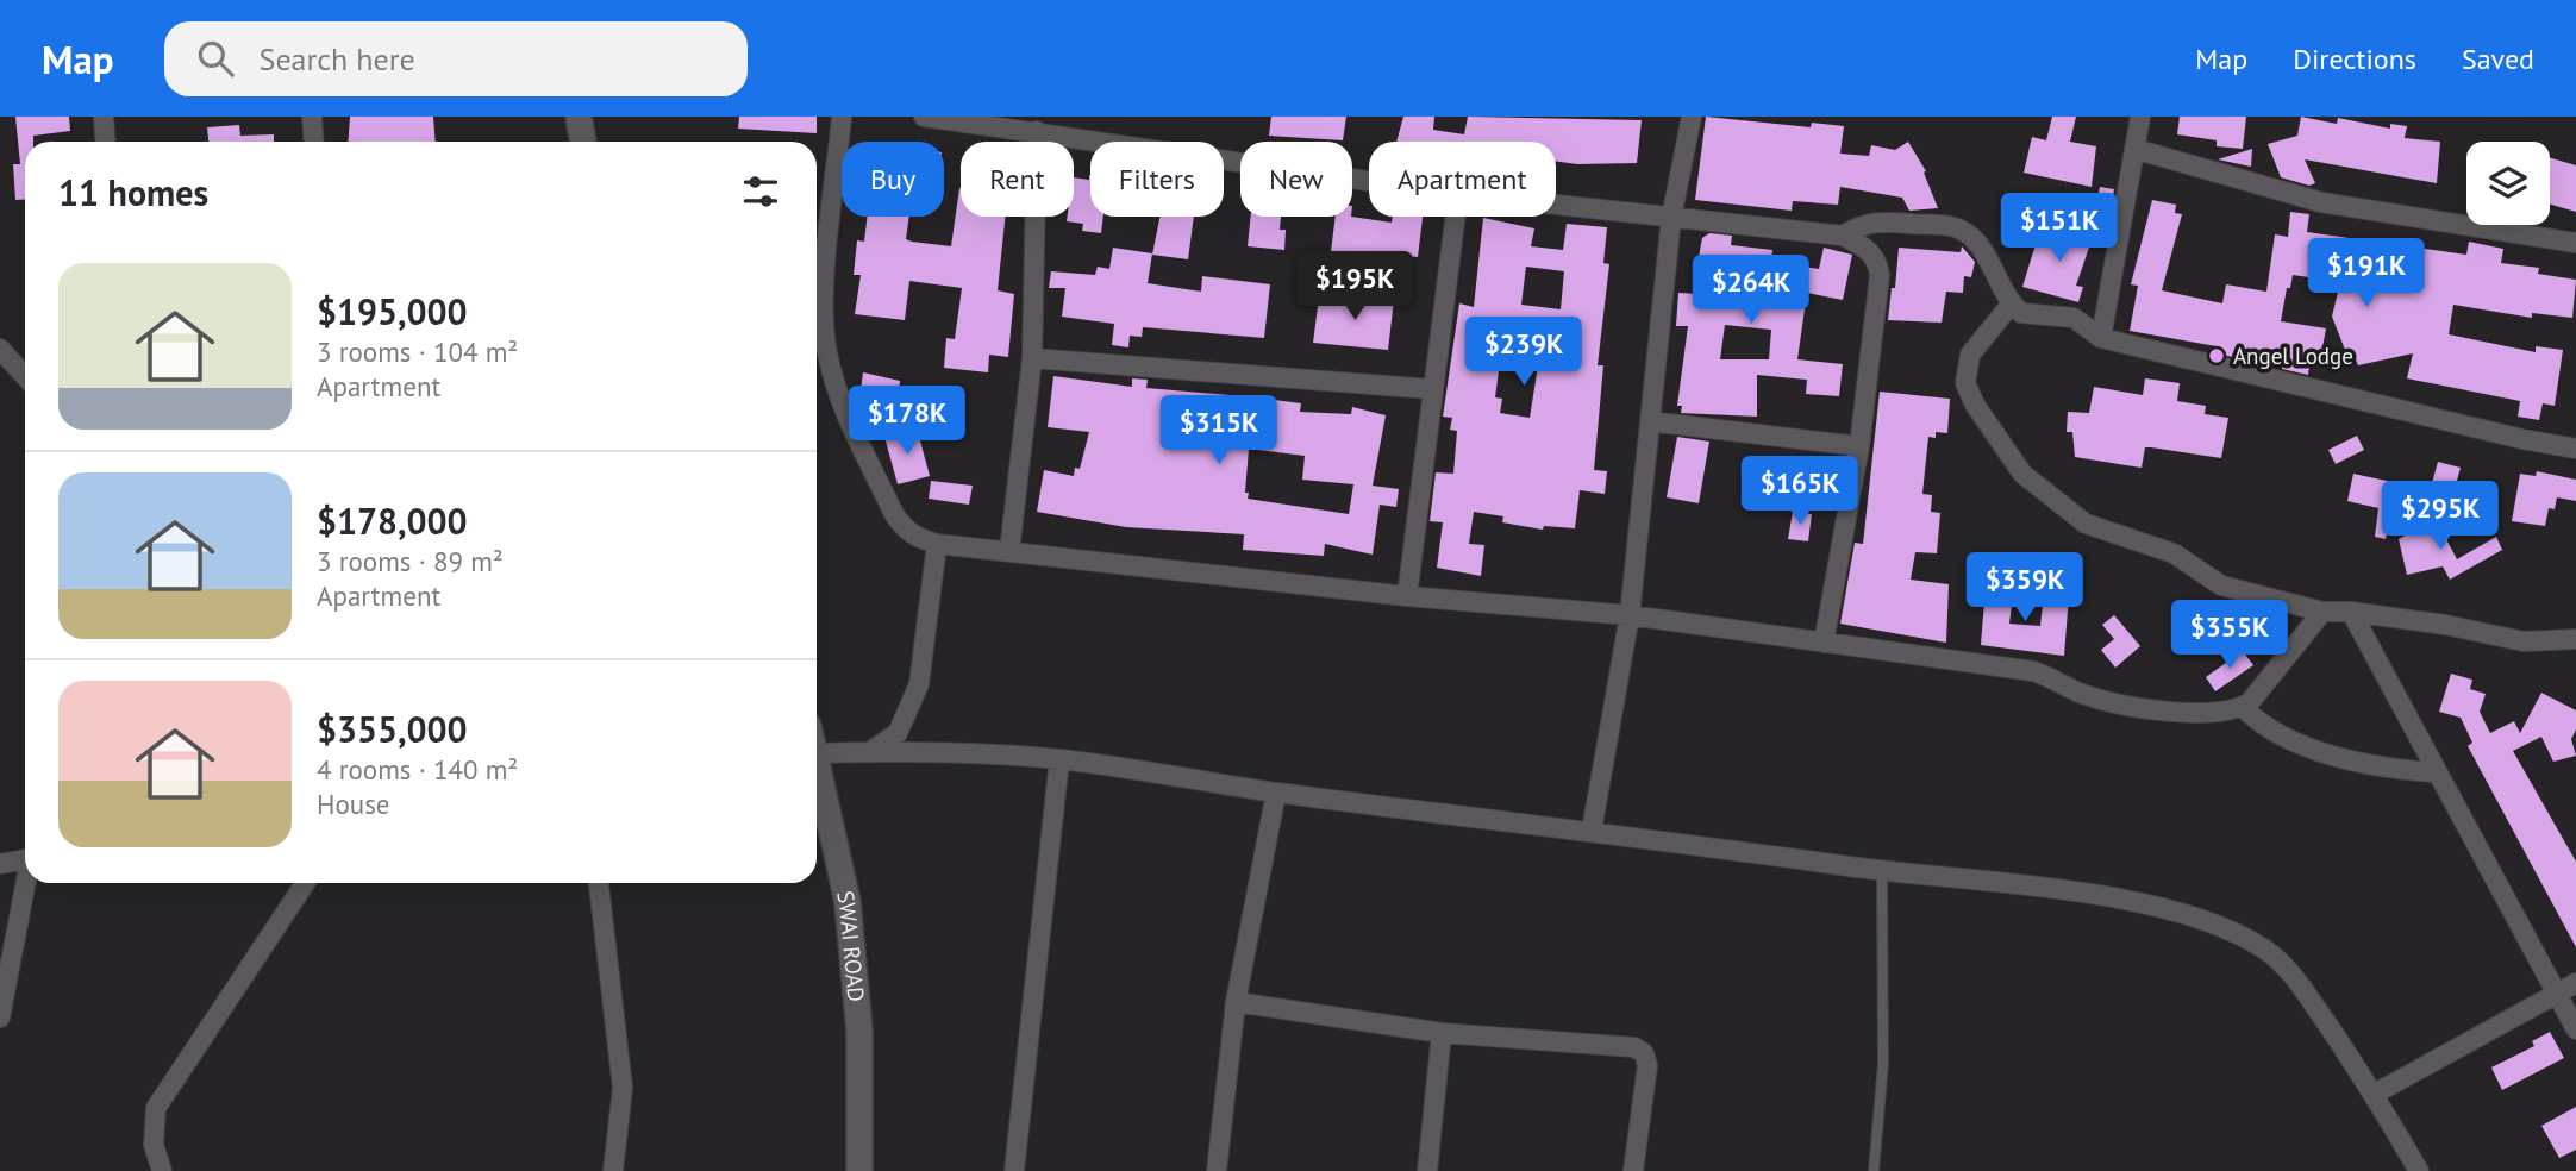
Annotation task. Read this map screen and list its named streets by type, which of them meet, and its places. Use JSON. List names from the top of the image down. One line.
{"streets":{"street":["SWAI ROAD"]},"places":["Angel Lodge"],"page":{"header":"Map","search":"Search here","nav":["Map","Directions","Saved"],"chip":["Buy","Rent","Filters","New","Apartment"],"heading":"11 homes","price":["$151K","$191K","$195K","$264K","$239K","$178K","$315K","$165K","$295K","$359K","$355K"],"list":[{"name":"$195,000","note":"3 rooms · 104 m² · Apartment"},{"name":"$178,000","note":"3 rooms · 89 m² · Apartment"},{"name":"$355,000","note":"4 rooms · 140 m² · House"}]}}
